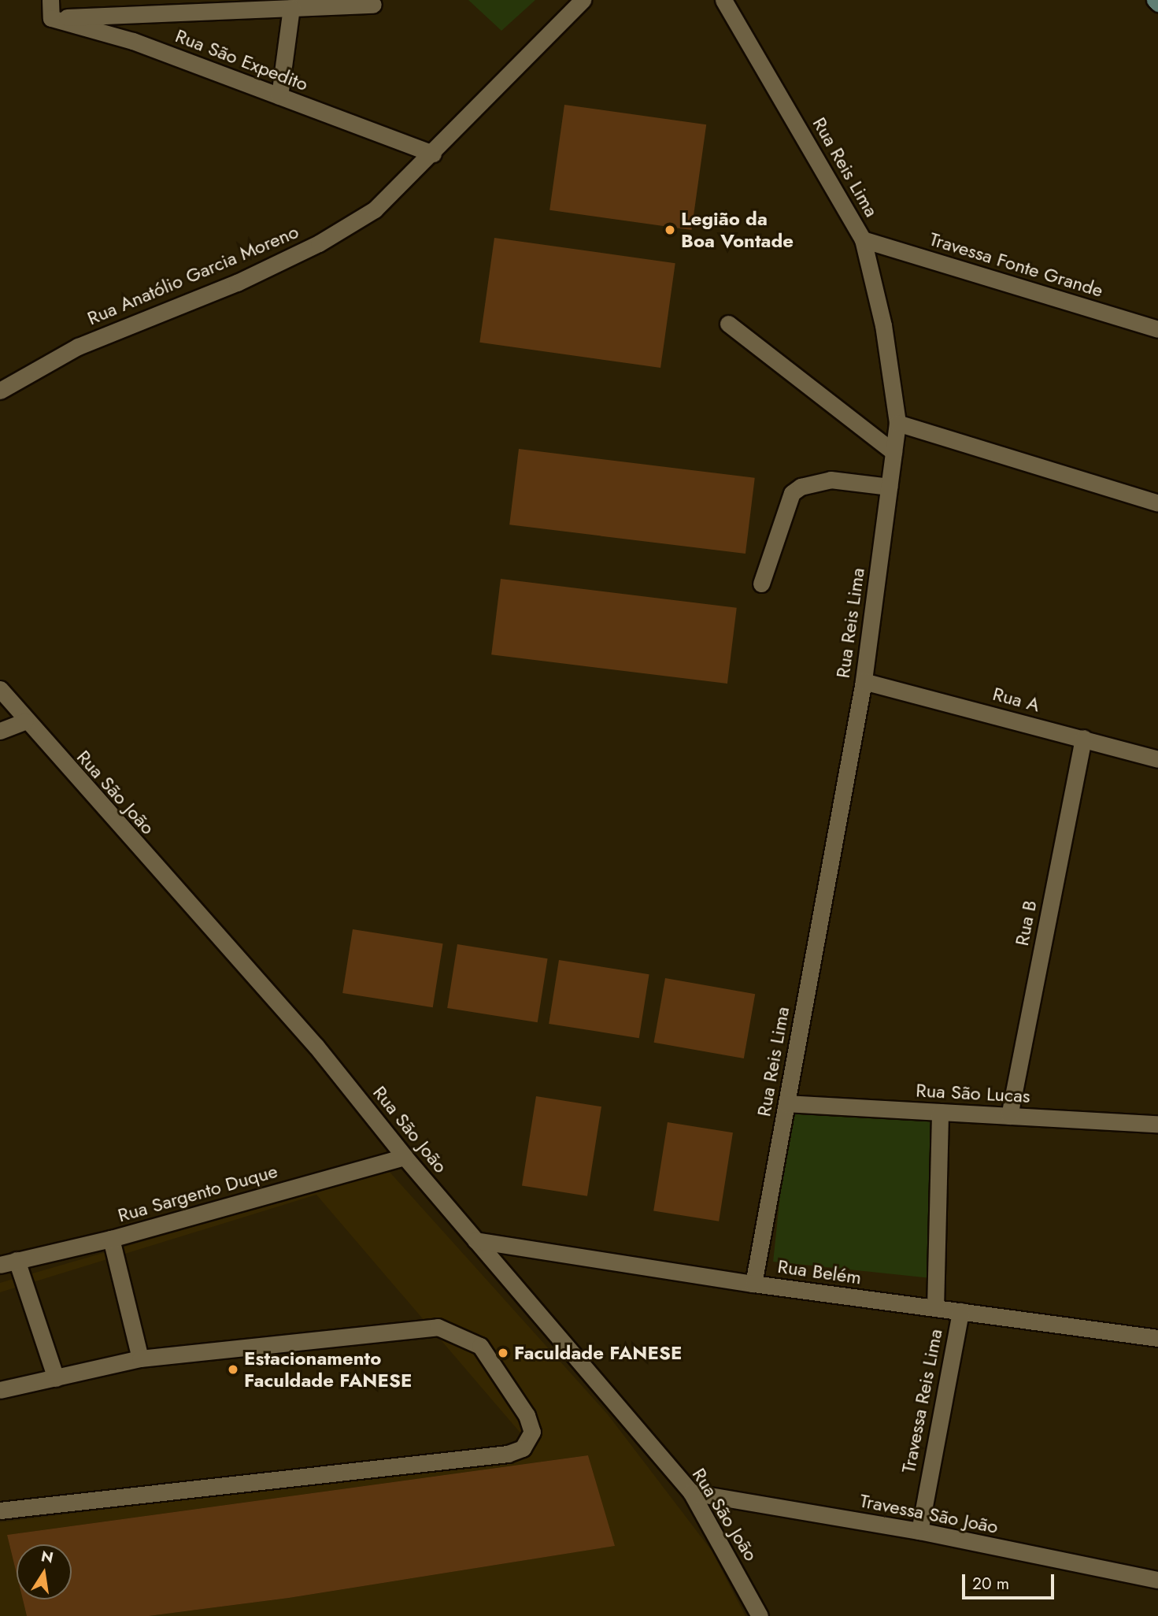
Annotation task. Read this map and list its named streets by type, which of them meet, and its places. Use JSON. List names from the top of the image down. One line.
{"streets":{"street":["Rua São Expedito","Rua Reis Lima","Travessa Fonte Grande","Rua Anatólio Garcia Moreno","Rua A","Rua São João","Rua B","Rua São Lucas","Rua Sargento Duque","Rua Belém","Travessa Reis Lima","Travessa São João"]},"crossings":[["Rua São Expedito","Rua Anatólio Garcia Moreno"],["Rua Reis Lima","Travessa Fonte Grande"],["Rua Reis Lima","Rua A"],["Rua Reis Lima","Rua São Lucas"],["Rua Reis Lima","Rua Belém"],["Rua A","Rua B"],["Rua São João","Rua Sargento Duque"],["Rua São João","Rua Belém"],["Rua São João","Travessa São João"],["Rua B","Rua São Lucas"],["Rua Belém","Travessa Reis Lima"],["Travessa Reis Lima","Travessa São João"]],"places":["Legião da Boa Vontade","Faculdade FANESE","Estacionamento Faculdade FANESE"],"scale_bar":"20 m","north":"top"}
